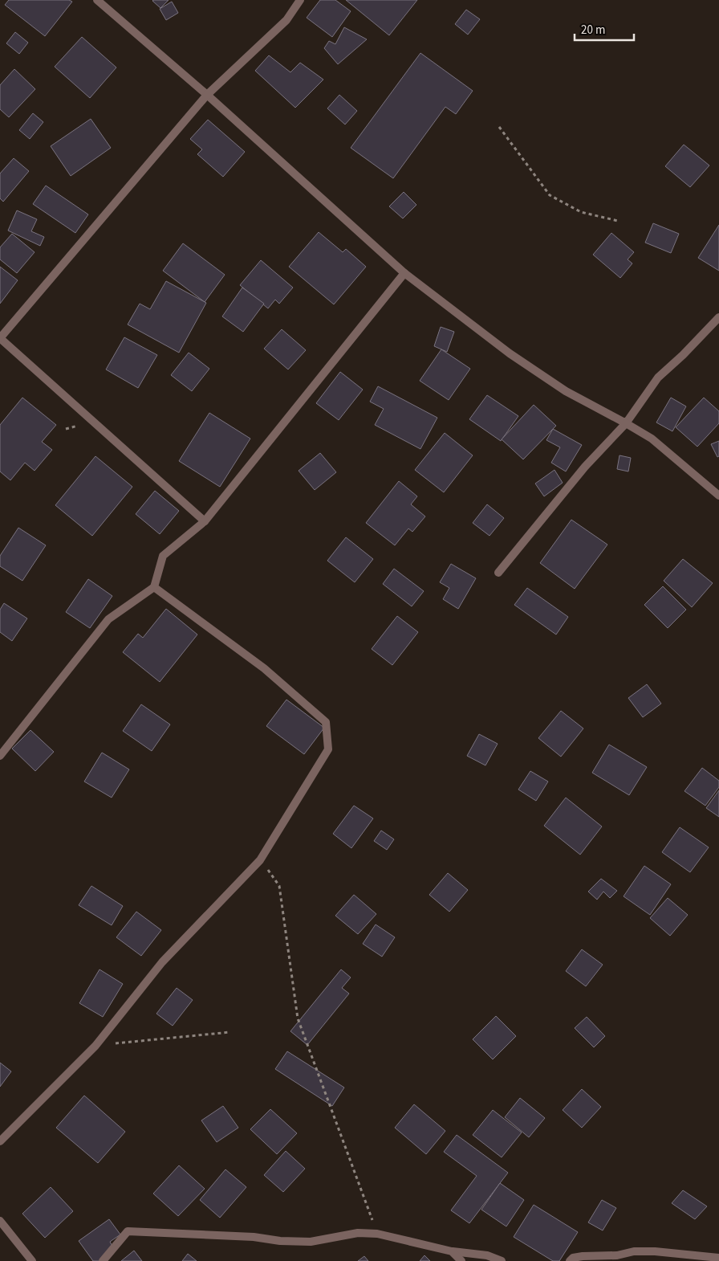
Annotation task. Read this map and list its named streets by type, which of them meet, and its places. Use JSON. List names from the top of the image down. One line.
{"scale_bar":"20 m"}
